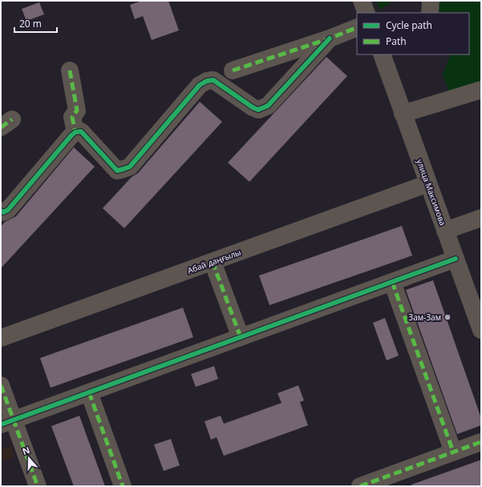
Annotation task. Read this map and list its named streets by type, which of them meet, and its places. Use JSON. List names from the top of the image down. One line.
{"streets":{"street":["улица Максимова","Абай даңғылы"]},"crossings":[["улица Максимова","Абай даңғылы"]],"places":["Зам-Зам"],"legend":["Cycle path","Path"],"scale_bar":"20 m","north":"top"}
